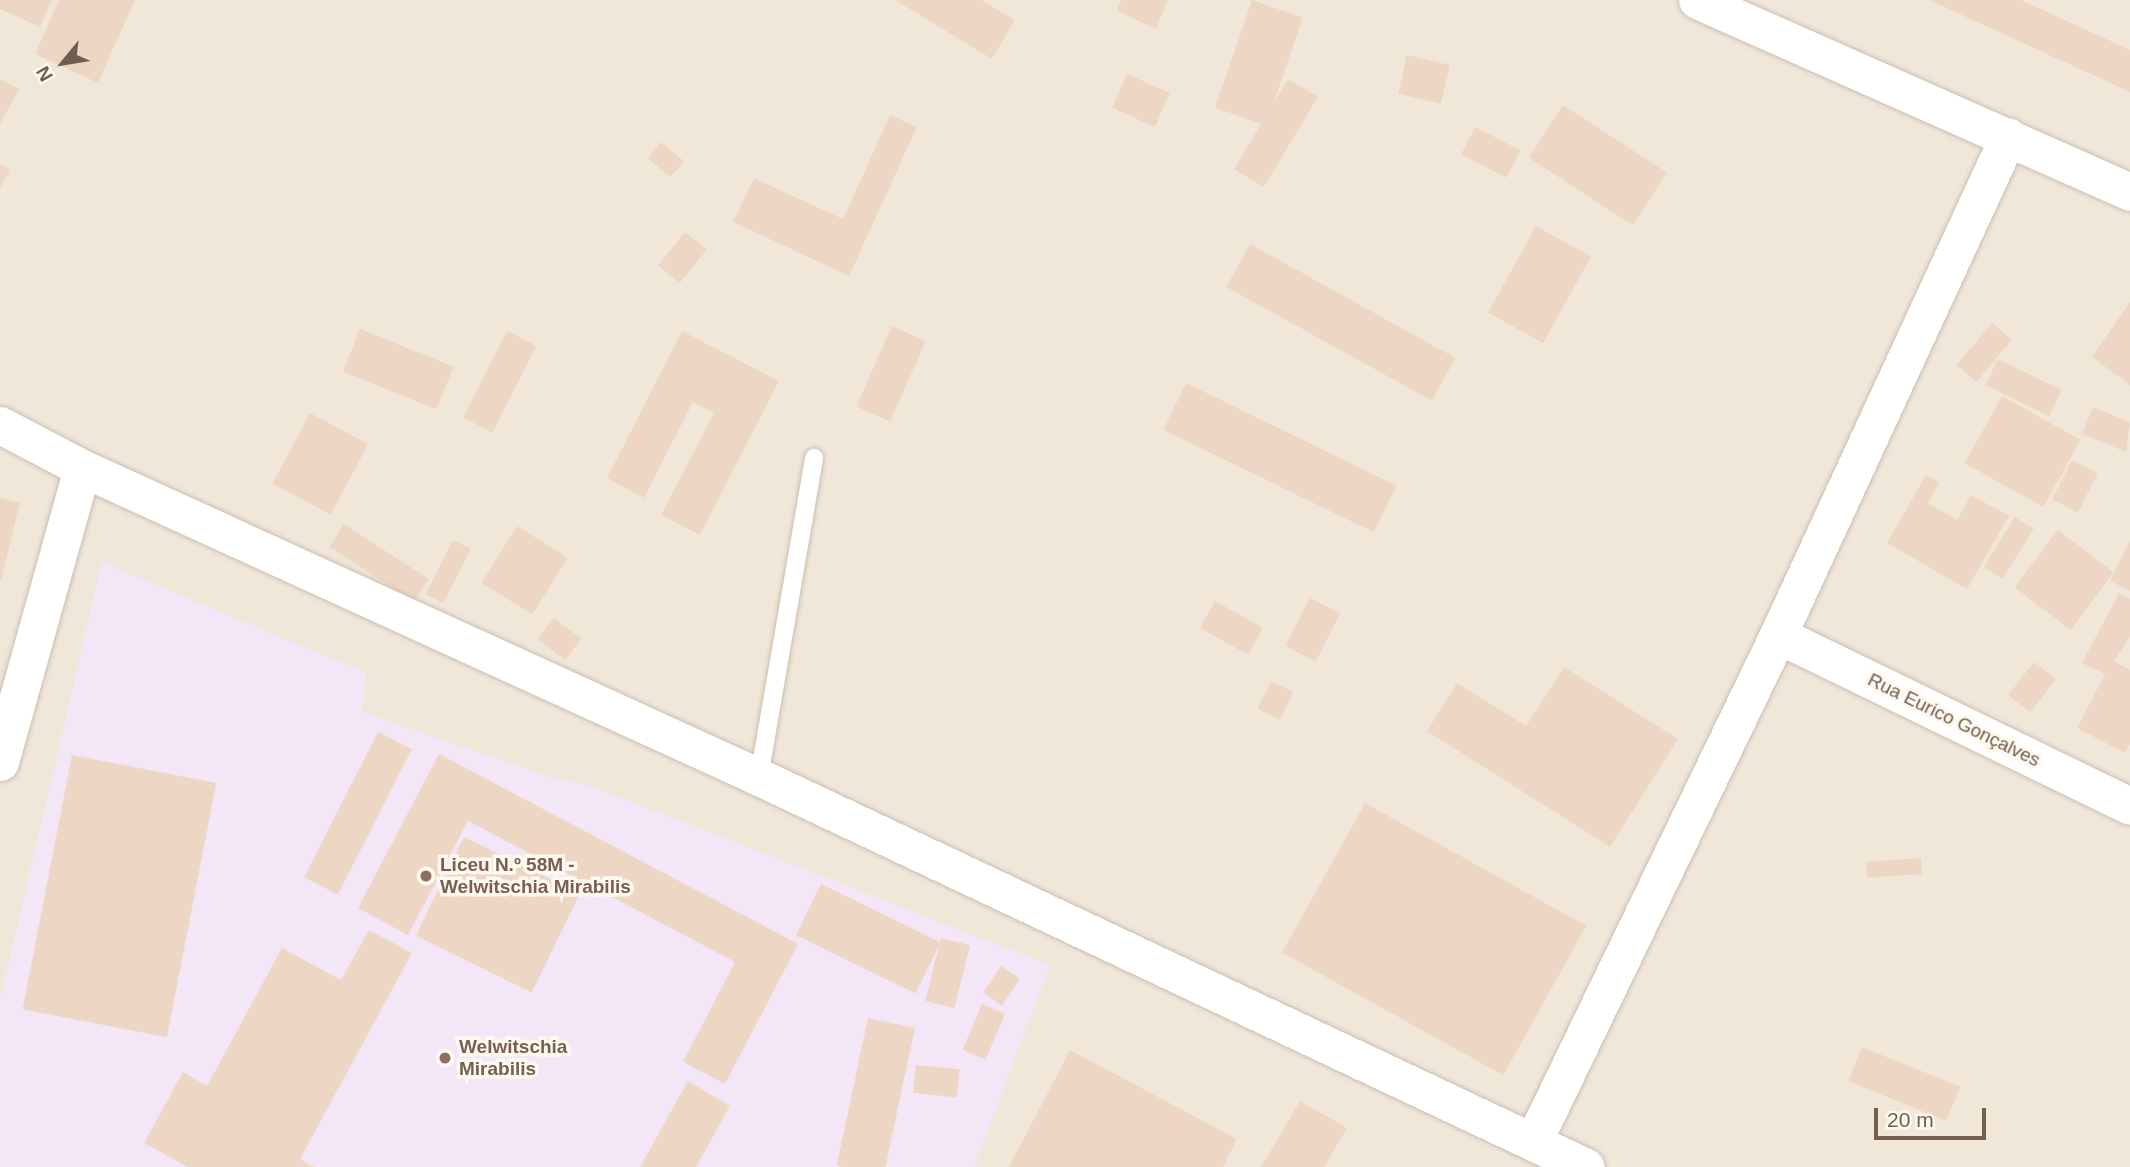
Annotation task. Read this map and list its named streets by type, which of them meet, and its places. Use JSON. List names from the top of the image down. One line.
{"streets":{"street":["Rua Eurico Gonçalves"]},"places":["Liceu N.º 58M - Welwitschia Mirabilis","Welwitschia Mirabilis"],"scale_bar":"20 m","north":"bottom left"}
